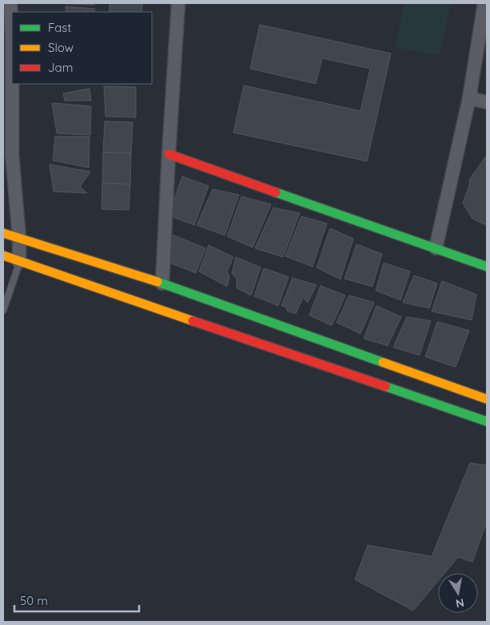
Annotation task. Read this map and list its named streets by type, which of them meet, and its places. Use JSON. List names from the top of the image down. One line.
{"legend":["Fast","Slow","Jam"],"scale_bar":"50 m","north":"bottom"}
